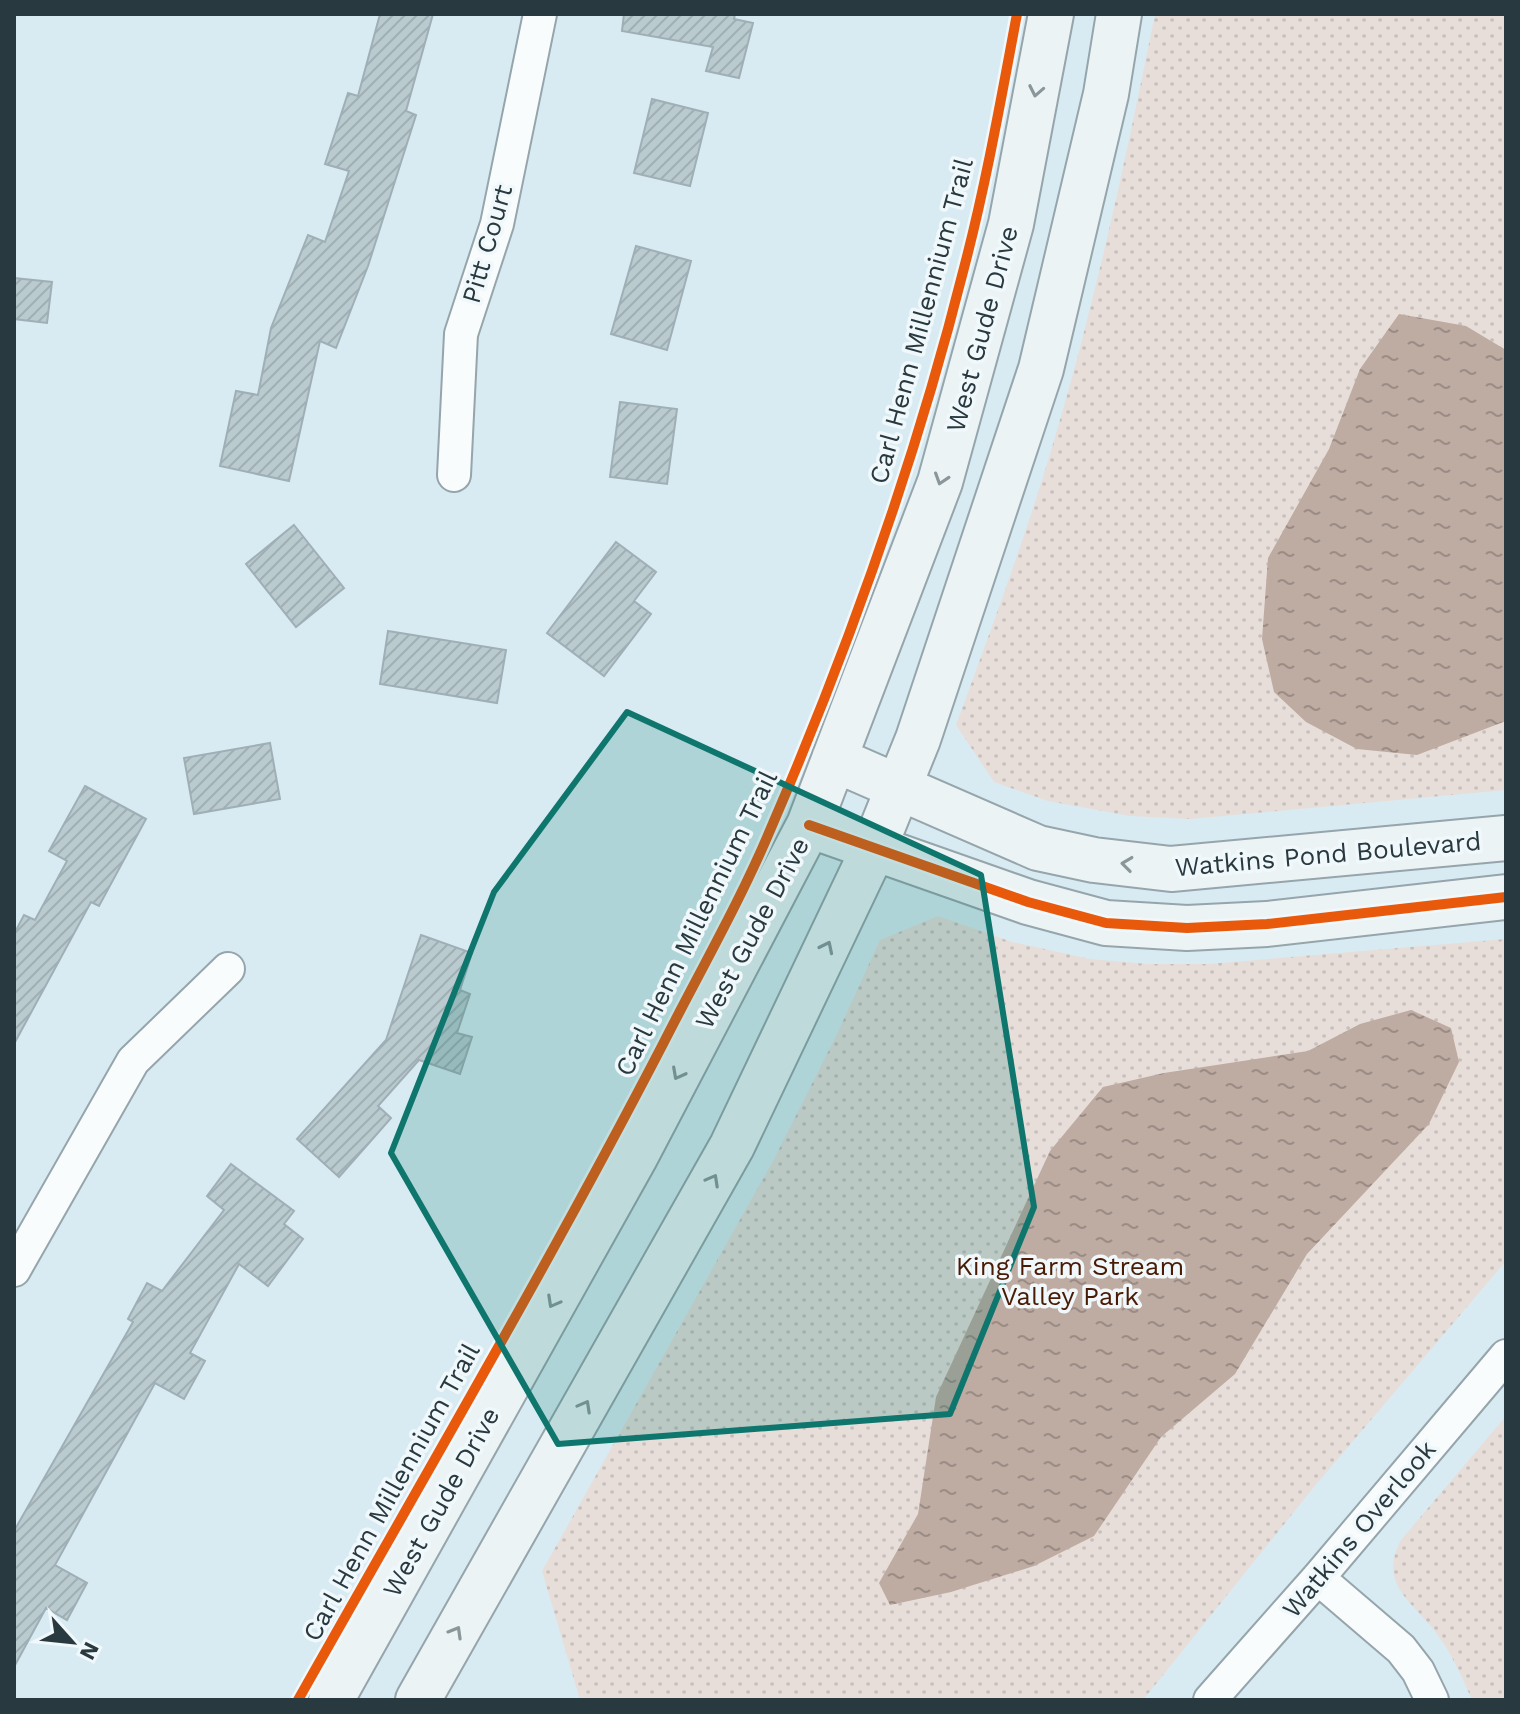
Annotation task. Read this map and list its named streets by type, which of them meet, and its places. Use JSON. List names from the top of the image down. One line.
{"streets":{"main road":["West Gude Drive","Watkins Pond Boulevard"],"street":["Pitt Court","Watkins Overlook"],"cycle path":["Carl Henn Millennium Trail"]},"crossings":[["West Gude Drive","Watkins Pond Boulevard"]],"parks":["King Farm Stream Valley Park"],"north":"bottom right"}
